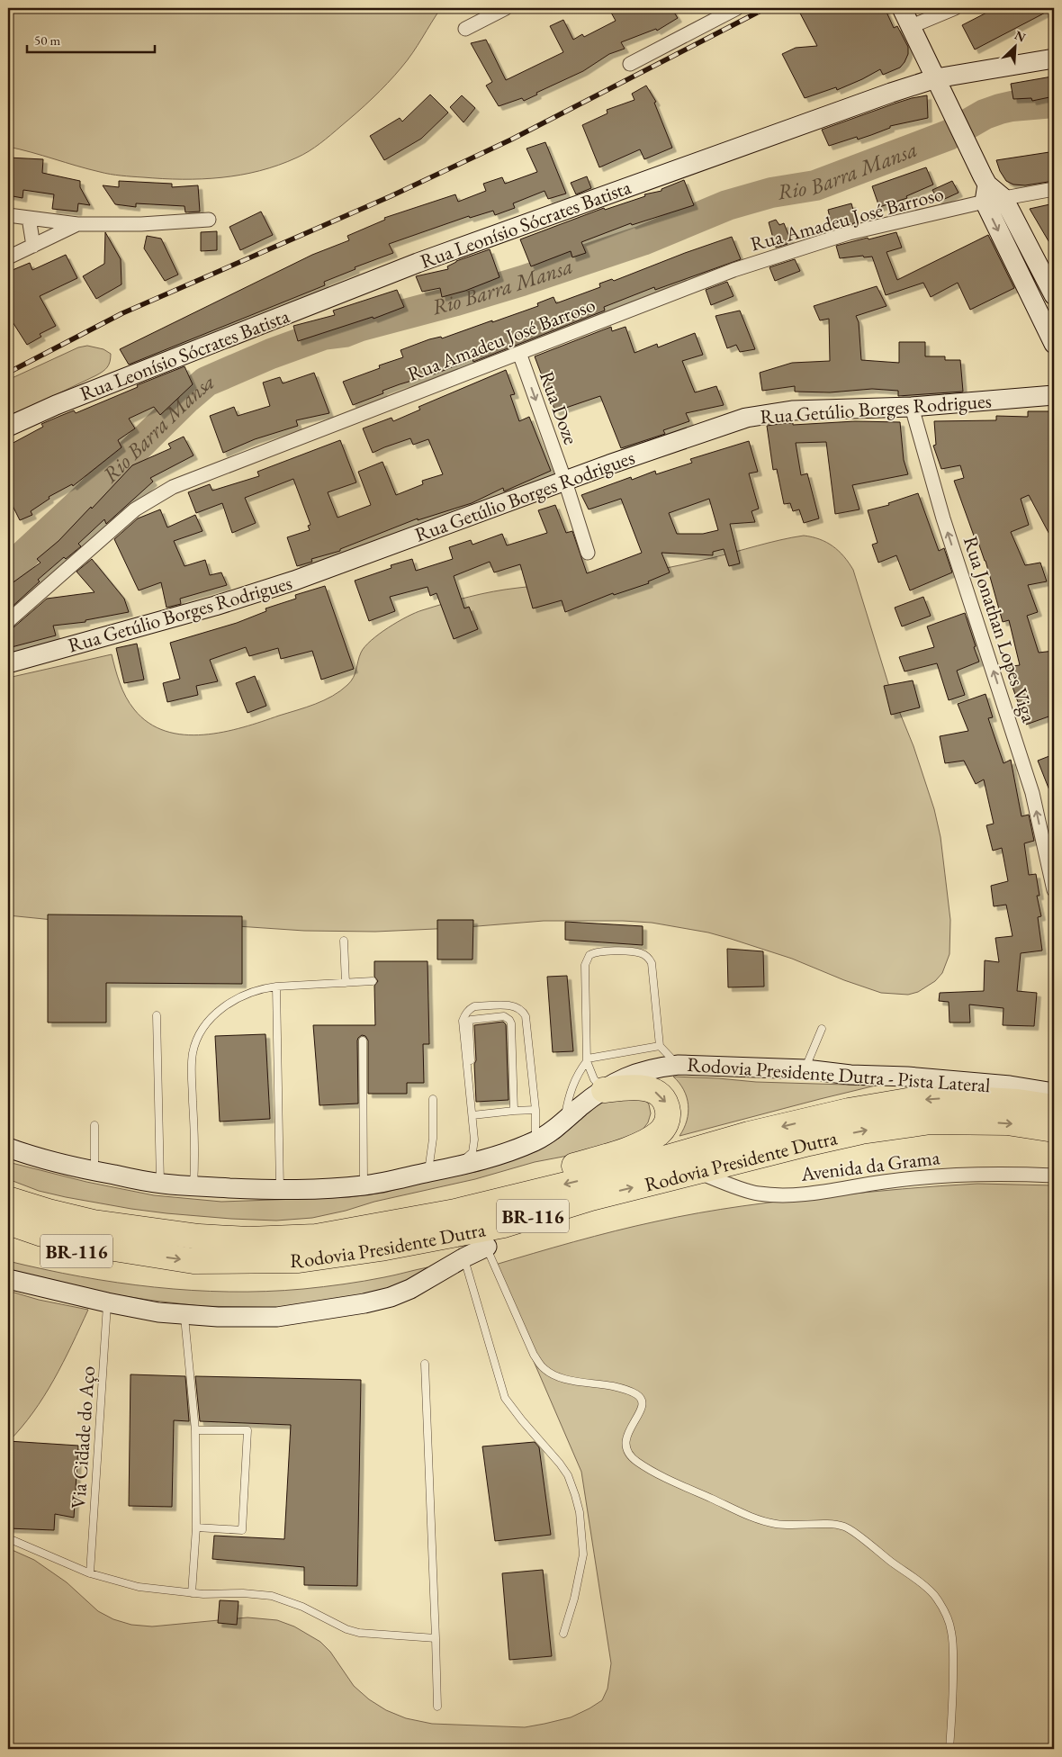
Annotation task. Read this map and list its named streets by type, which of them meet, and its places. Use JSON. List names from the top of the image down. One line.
{"streets":{"highway":["Rodovia Presidente Dutra","BR-116"],"street":["Rua Amadeu José Barroso","Rua Leonísio Sócrates Batista","Rua Doze","Rua Getúlio Borges Rodrigues","Rua Jonathan Lopes Viga","Rodovia Presidente Dutra - Pista Lateral","Avenida da Grama"],"lane":["Via Cidade do Aço"]},"crossings":[["Rua Amadeu José Barroso","Rua Doze"],["Rua Doze","Rua Getúlio Borges Rodrigues"],["Rua Getúlio Borges Rodrigues","Rua Jonathan Lopes Viga"],["Rodovia Presidente Dutra - Pista Lateral","BR-116"],["Rodovia Presidente Dutra","Avenida da Grama"],["Rodovia Presidente Dutra","BR-116"]],"one_way":["Rua Doze","Rua Jonathan Lopes Viga"],"water":["Rio Barra Mansa"],"scale_bar":"50 m","north":"top right"}
